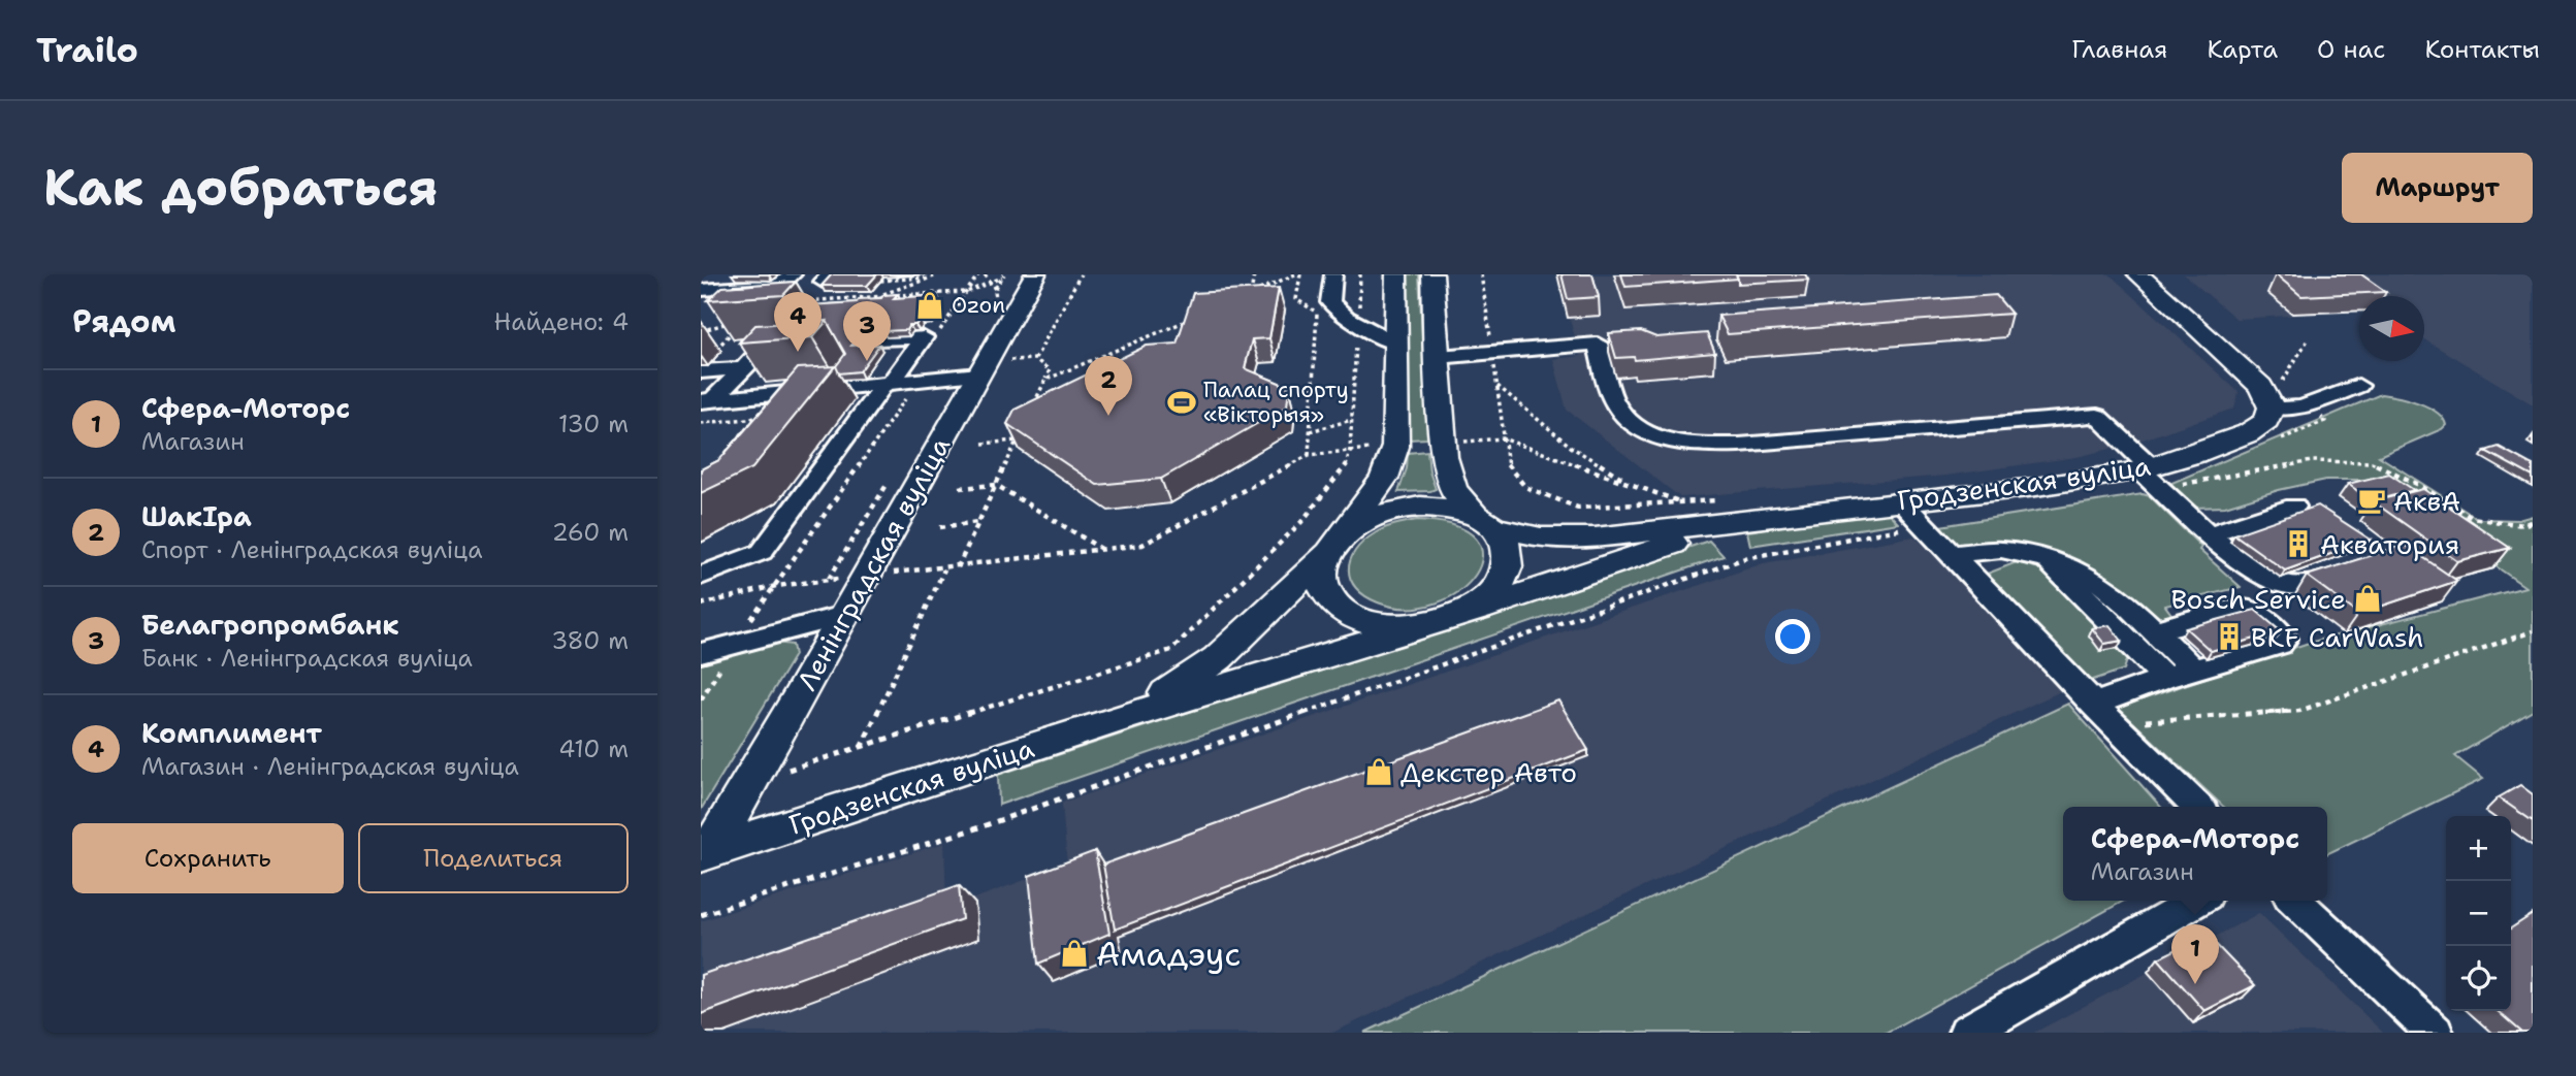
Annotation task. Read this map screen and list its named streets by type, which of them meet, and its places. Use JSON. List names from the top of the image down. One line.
{"streets":{"main road":["Гродзенская вуліца","Ленінградская вуліца"]},"crossings":[["Гродзенская вуліца","Ленінградская вуліца"]],"places":{"shop":["Ozon","Bosch Service","Декстер Авто","Амадэус"],"sports":["Палац спорту «Вікторыя»"],"cafe":["АквА"],"building":["Акватория","BKF CarWash"]},"north":"right","page":{"header":"Trailo","nav":["Главная","Карта","О нас","Контакты"],"buttons":["Маршрут",["Сохранить","Поделиться"]],"title":"Как добраться","heading":["Рядом","Найдено: 4"],"pins":["4","3","2","1"],"list":[{"mark":"1","name":"Сфера-Моторс","note":"Магазин","value":"130 m"},{"mark":"2","name":"ШакІра","note":"Спорт · Ленінградская вуліца","value":"260 m"},{"mark":"3","name":"Белагропромбанк","note":"Банк · Ленінградская вуліца","value":"380 m"},{"mark":"4","name":"Комплимент","note":"Магазин · Ленінградская вуліца","value":"410 m"}],"popup":["Сфера-Моторс","Магазин"],"map_buttons":["+","−"]}}
